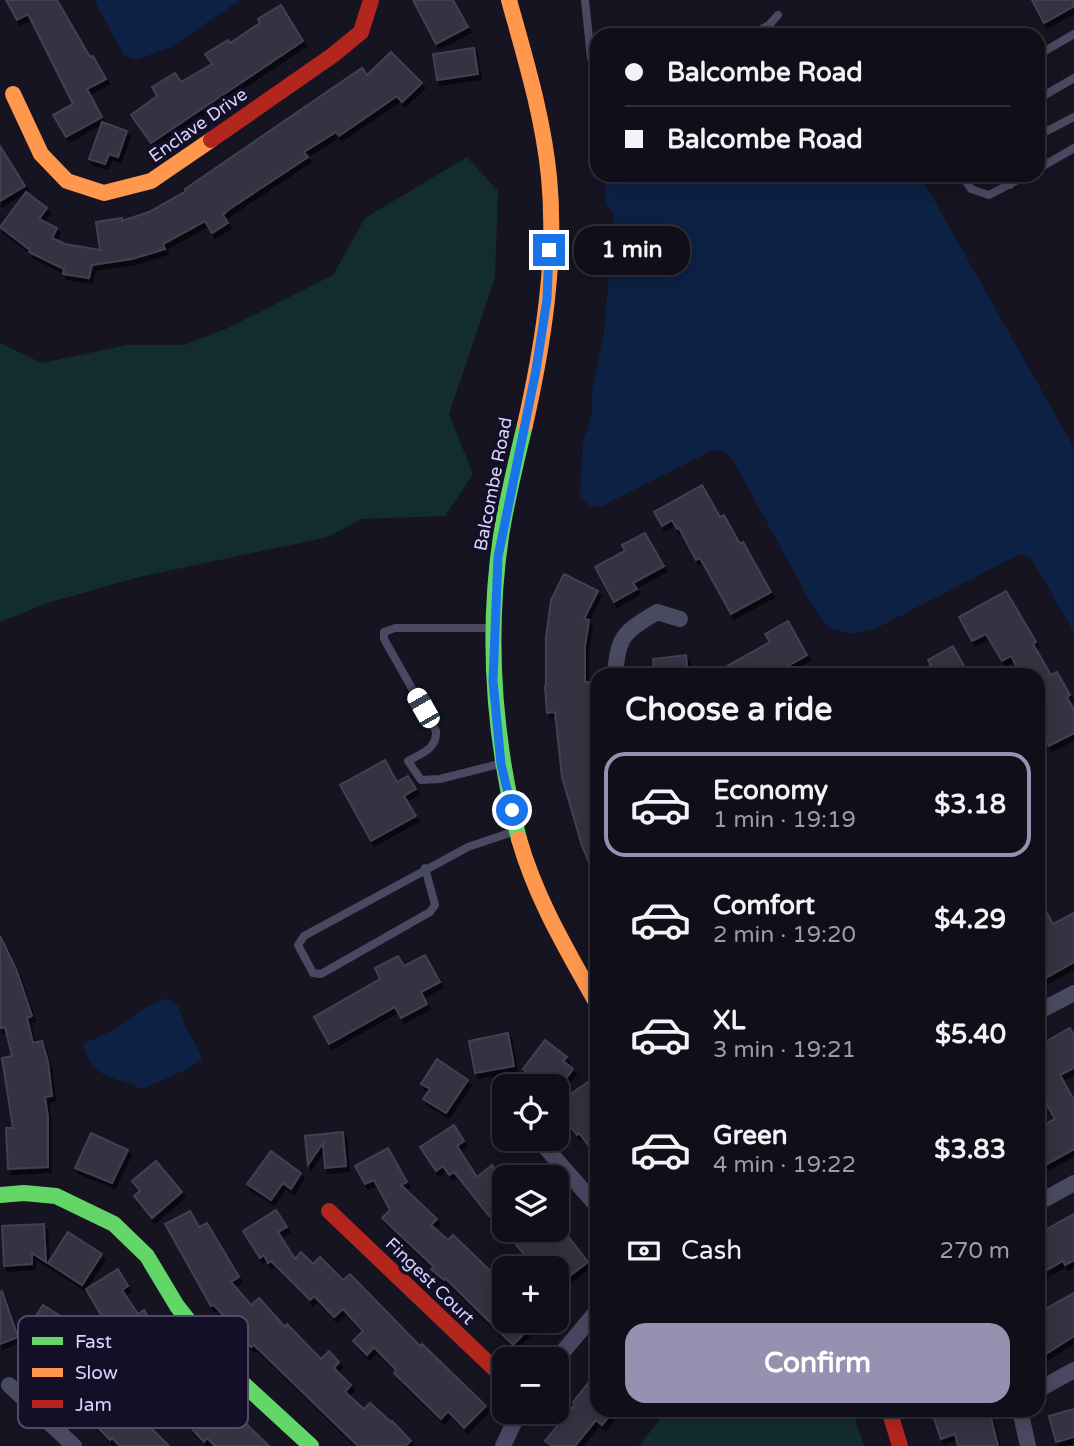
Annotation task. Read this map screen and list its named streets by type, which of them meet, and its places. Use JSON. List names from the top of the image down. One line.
{"streets":{"street":["Enclave Drive","Balcombe Road","Fingest Court"]},"legend":["Fast","Slow","Jam"],"page":{"banner":["Balcombe Road","Balcombe Road"],"bubble":"1 min","heading":"Choose a ride","list":[{"name":"Economy","note":"1 min · 19:19","value":"$3.18"},{"name":"Comfort","note":"2 min · 19:20","value":"$4.29"},{"name":"XL","note":"3 min · 19:21","value":"$5.40"},{"name":"Green","note":"4 min · 19:22","value":"$3.83"}],"map_buttons":["+","−"],"pay":["Cash","270 m"],"buttons":"Confirm"}}
